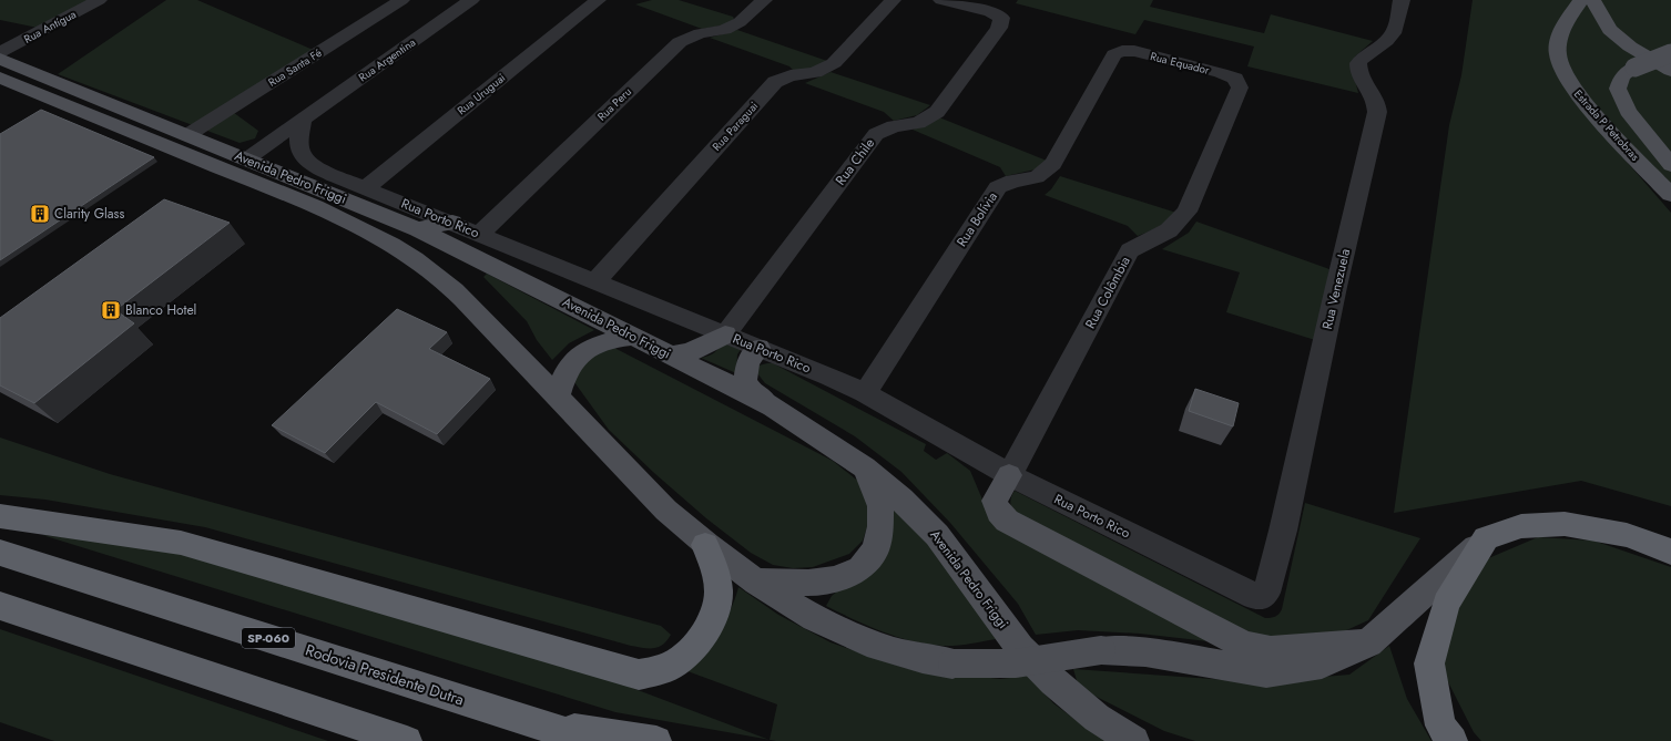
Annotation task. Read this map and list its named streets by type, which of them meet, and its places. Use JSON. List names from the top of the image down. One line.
{"streets":{"highway":["SP-060","Rodovia Presidente Dutra"],"main road":["Estrada P Petrobras","Avenida Pedro Friggi"],"street":["Rua Antígua","Rua Argentina","Rua Equador","Rua Santa Fé","Rua Uruguai","Rua Peru","Rua Paraguai","Rua Chile","Rua Porto Rico","Rua Bolívia","Rua Venezuela","Rua Colômbia"]},"crossings":[["Rua Argentina","Avenida Pedro Friggi"],["Rua Argentina","Rua Porto Rico"],["Rua Equador","Rua Bolívia"],["Rua Equador","Rua Colômbia"],["Rua Santa Fé","Avenida Pedro Friggi"],["Rua Uruguai","Rua Porto Rico"],["Rua Peru","Rua Porto Rico"],["Rua Paraguai","Rua Porto Rico"],["Rua Chile","Rua Porto Rico"],["Rua Porto Rico","Rua Bolívia"],["Rua Porto Rico","Rua Venezuela"],["Rua Porto Rico","Rua Colômbia"]],"places":{"building":["Clarity Glass","Blanco Hotel"]}}
